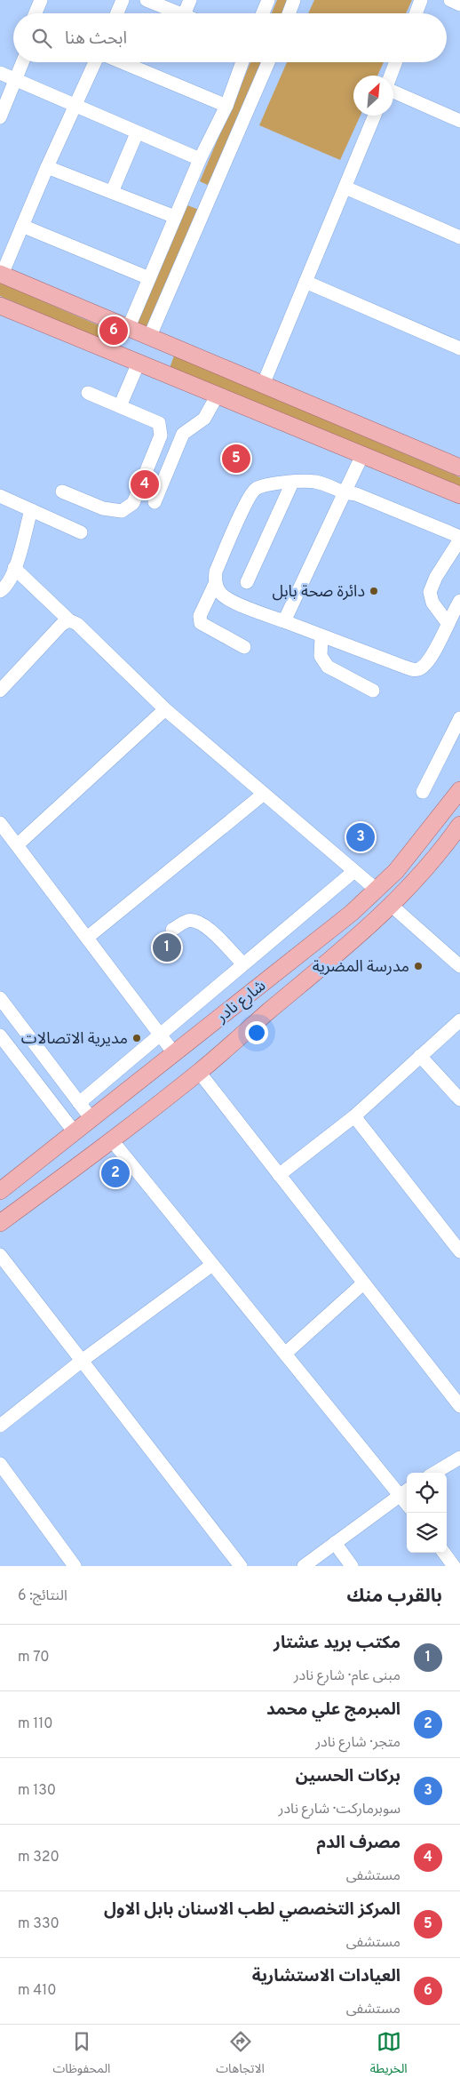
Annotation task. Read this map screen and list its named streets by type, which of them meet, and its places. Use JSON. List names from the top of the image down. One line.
{"streets":{"main road":["شارع نادر"]},"places":["دائرة صحة بابل","مدرسة المضرية","مديرية الاتصالات"],"north":"top right","page":{"search":"ابحث هنا","pins":["6","5","4","3","1","2"],"heading":["بالقرب منك","النتائج: 6"],"list":[{"mark":"1","name":"مكتب بريد عشتار","note":"مبنى عام · شارع نادر","value":"70 m"},{"mark":"2","name":"المبرمج علي محمد","note":"متجر · شارع نادر","value":"110 m"},{"mark":"3","name":"بركات الحسين","note":"سوبرماركت · شارع نادر","value":"130 m"},{"mark":"4","name":"مصرف الدم","note":"مستشفى","value":"320 m"},{"mark":"5","name":"المركز التخصصي لطب الاسنان بابل الاول","note":"مستشفى","value":"330 m"},{"mark":"6","name":"العيادات الاستشارية","note":"مستشفى","value":"410 m"}],"nav":["الخريطة","الاتجاهات","المحفوظات"]}}
